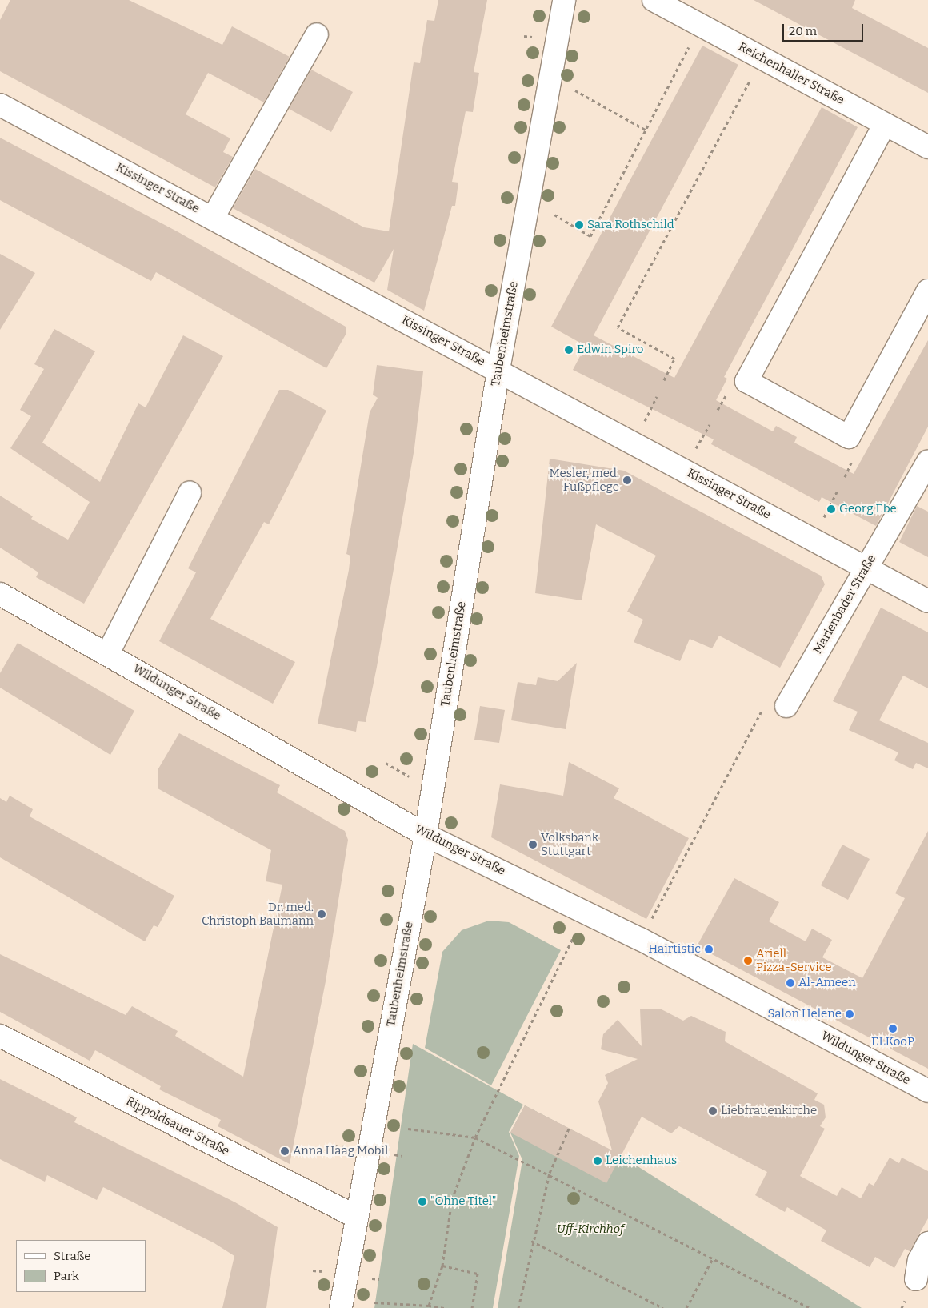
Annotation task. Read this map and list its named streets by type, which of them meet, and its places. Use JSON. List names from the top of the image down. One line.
{"streets":{"street":["Reichenhaller Straße","Kissinger Straße","Taubenheimstraße","Marienbader Straße","Wildunger Straße","Rippoldsauer Straße"]},"crossings":[["Kissinger Straße","Taubenheimstraße"],["Kissinger Straße","Marienbader Straße"],["Taubenheimstraße","Wildunger Straße"],["Taubenheimstraße","Rippoldsauer Straße"]],"parks":["Uff-Kirchhof"],"places":["Sara Rothschild","Edwin Spiro","Mesler, med. Fußpflege","Georg Ebe","Volksbank Stuttgart","Dr. med. Christoph Baumann","Hairtistic","Ariell Pizza-Service","Al-Ameen","Salon Helene","ELKooP","Liebfrauenkirche","Anna Haag Mobil","Leichenhaus","\"Ohne Titel\""],"legend":["Straße","Park"],"scale_bar":"20 m"}
